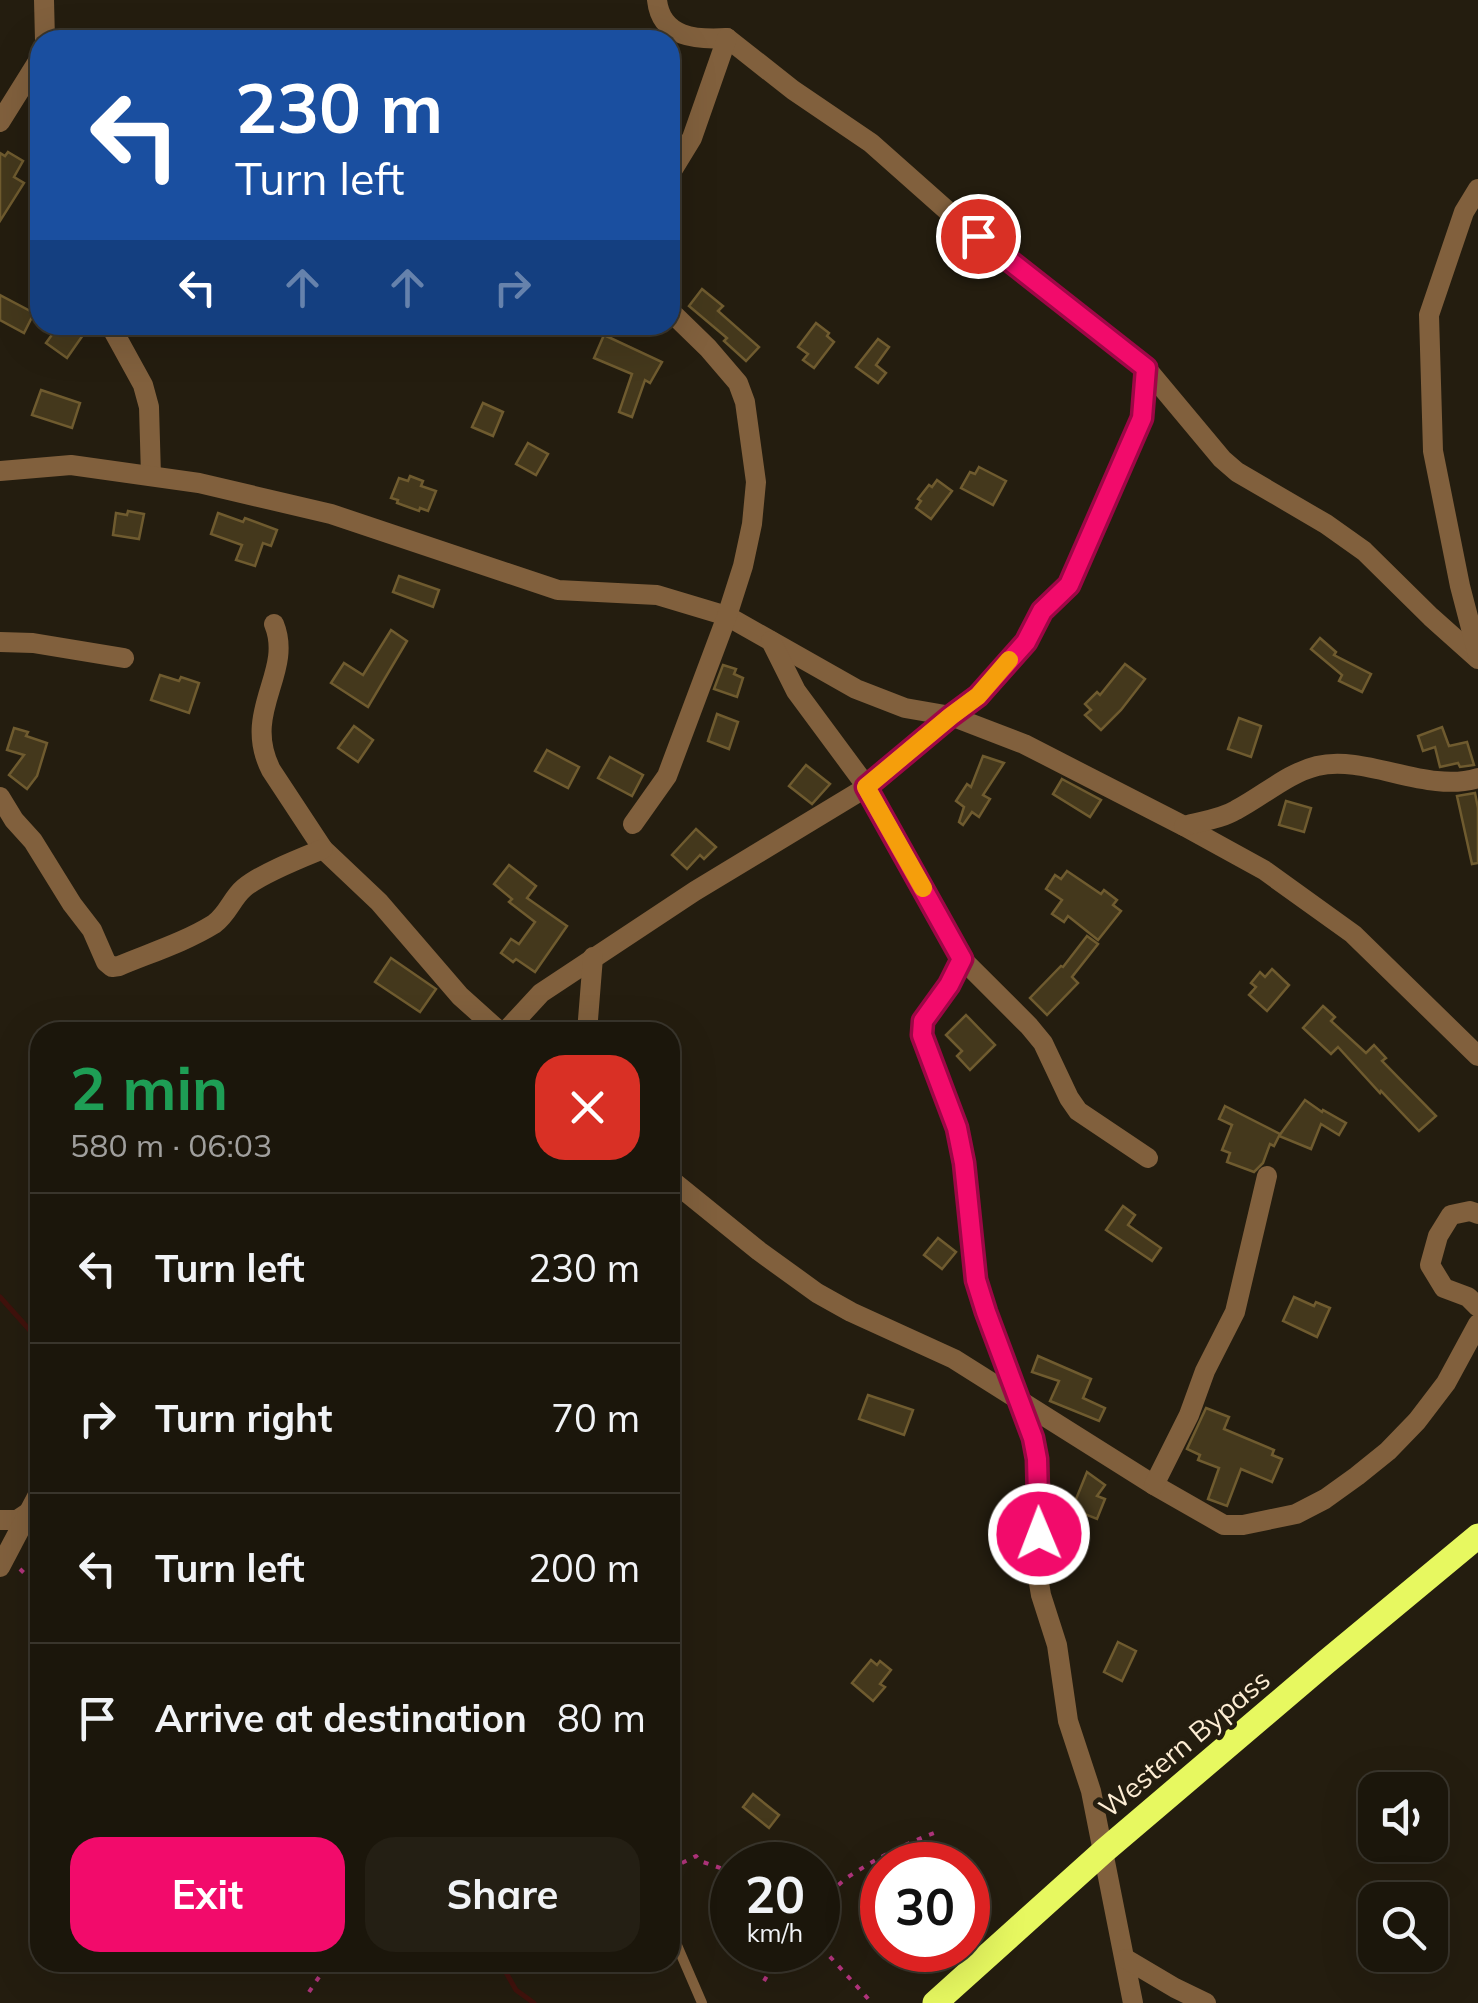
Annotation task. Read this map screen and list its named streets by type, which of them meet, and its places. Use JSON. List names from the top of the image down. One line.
{"streets":{"main road":["Western Bypass"]},"page":{"turn":["230 m","Turn left"],"heading":["2 min","580 m · 06:03"],"list":[{"name":"Turn left","value":"230 m"},{"name":"Turn right","value":"70 m"},{"name":"Turn left","value":"200 m"},{"name":"Arrive at destination","value":"80 m"}],"buttons":["Exit","Share"],"speed":"20 km/h","limit":"30"}}
